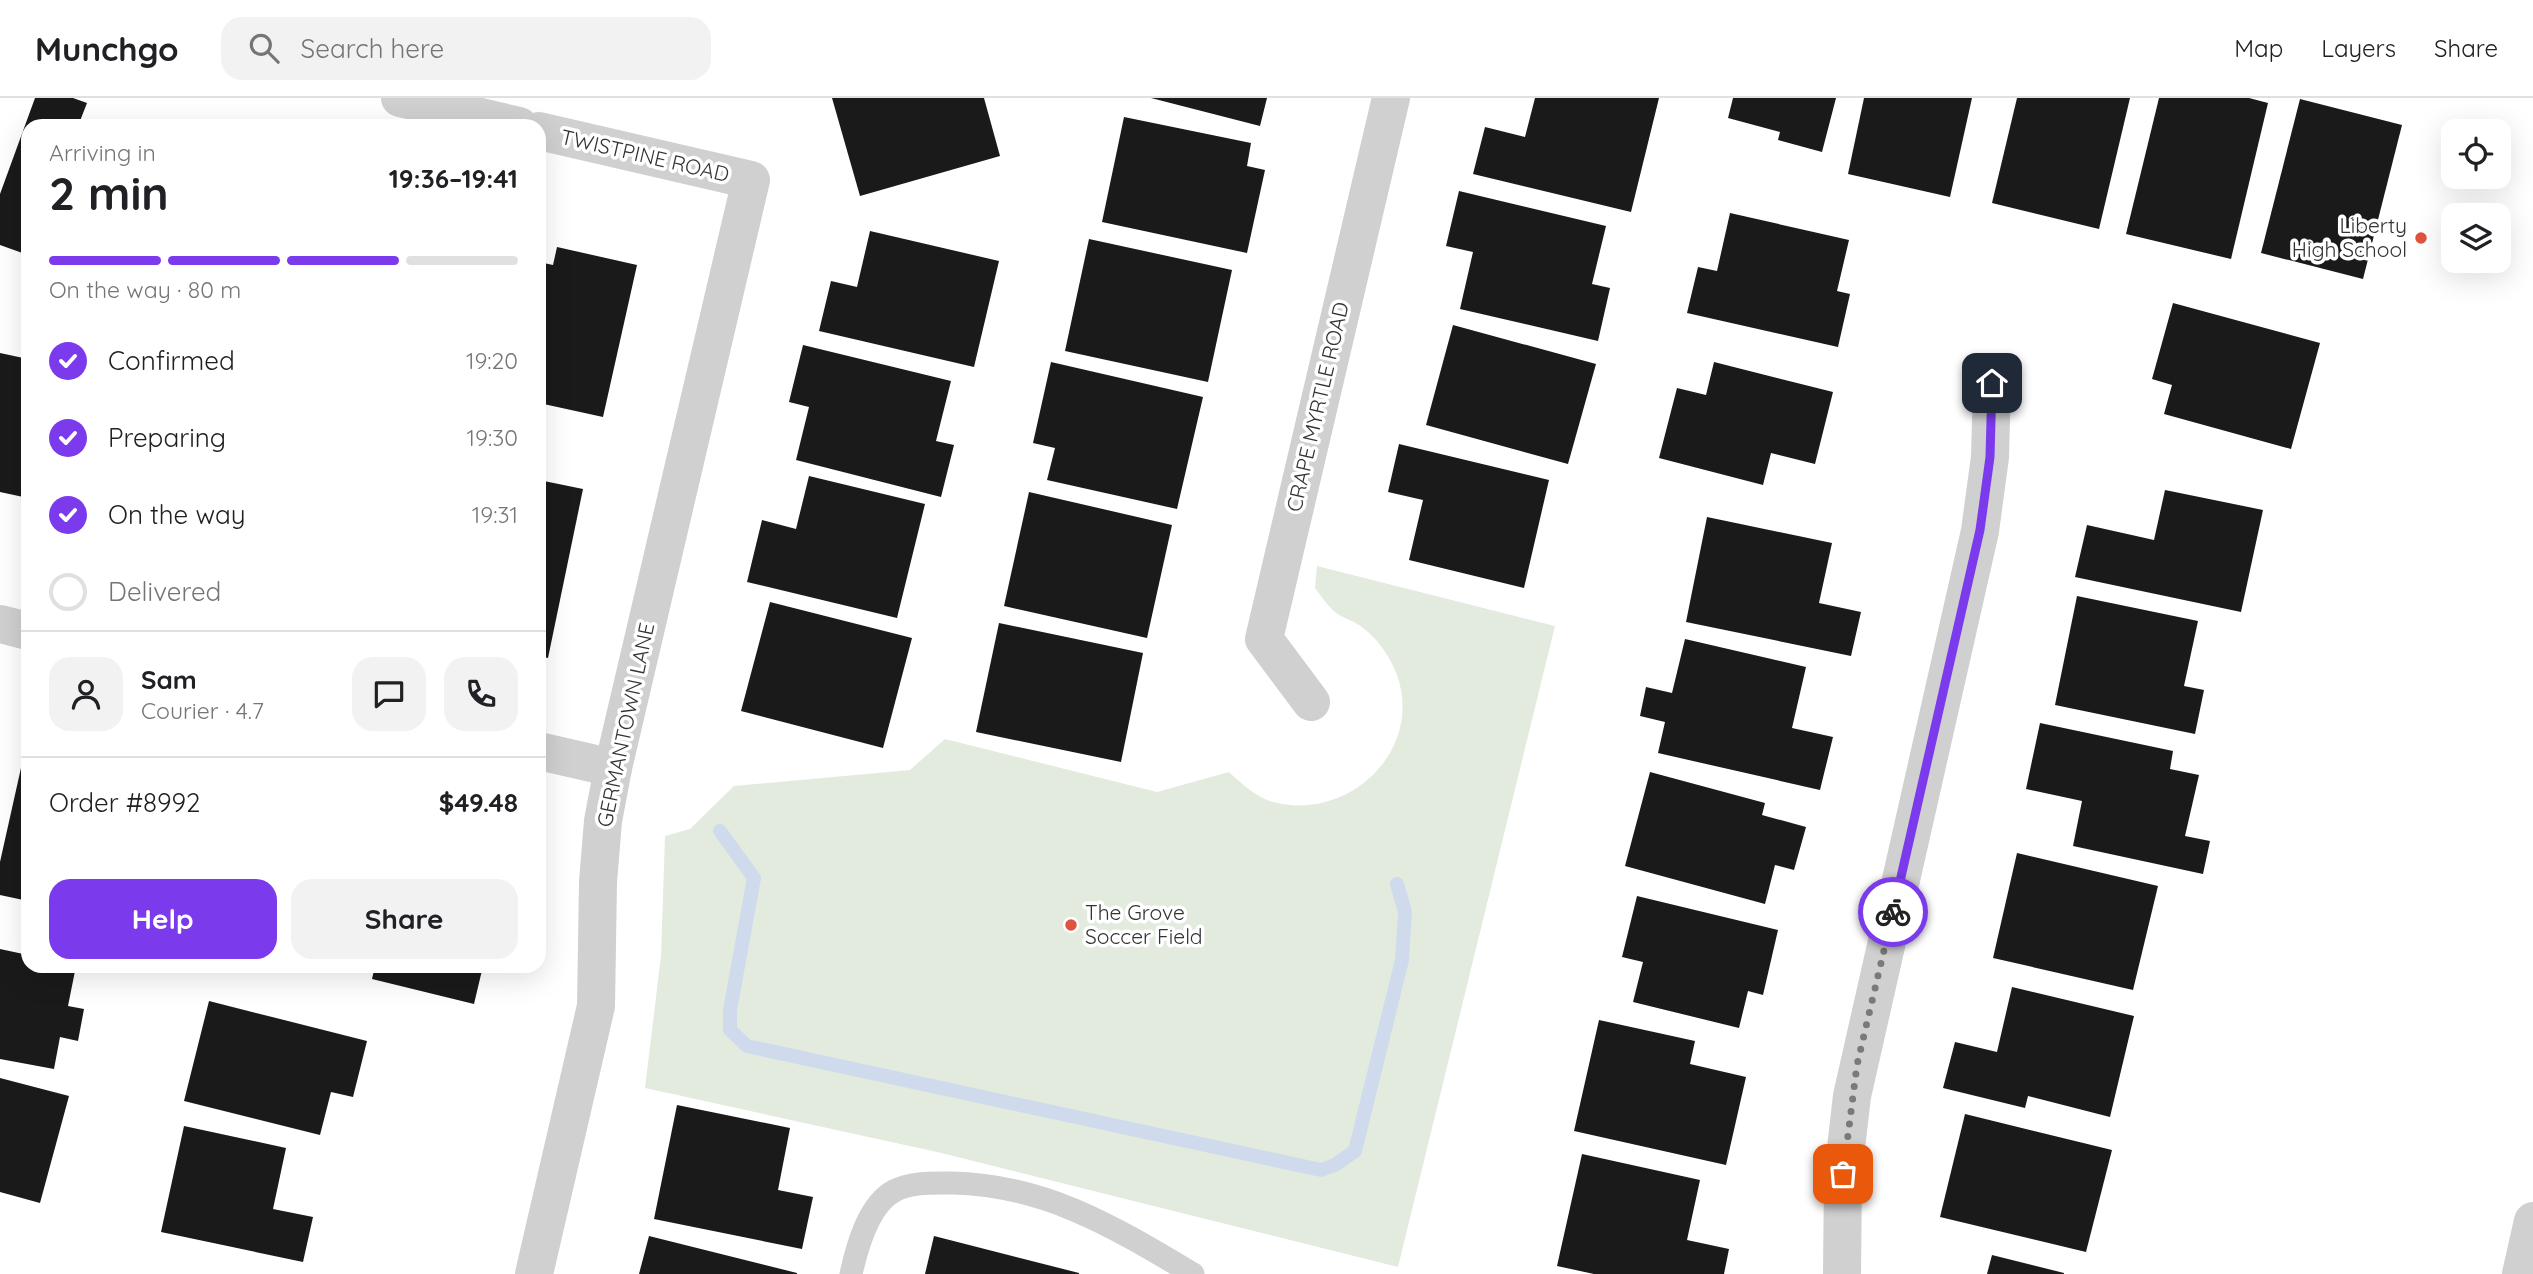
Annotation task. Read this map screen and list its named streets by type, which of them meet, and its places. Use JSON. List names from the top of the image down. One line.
{"streets":{"street":["TWISTPINE ROAD","CRAPE MYRTLE ROAD","GERMANTOWN LANE"]},"crossings":[["TWISTPINE ROAD","GERMANTOWN LANE"]],"places":["Liberty High School","The Grove Soccer Field"],"page":{"header":"Munchgo","search":"Search here","nav":["Map","Layers","Share"],"heading":["2 min","Arriving in","19:36–19:41"],"panel":["Sam","Courier · 4.7","Order #8992","$49.48"],"bar":"On the way · 80 m","list":[["Confirmed","19:20"],["Preparing","19:30"],["On the way","19:31"],"Delivered"],"buttons":["Help","Share"]}}
